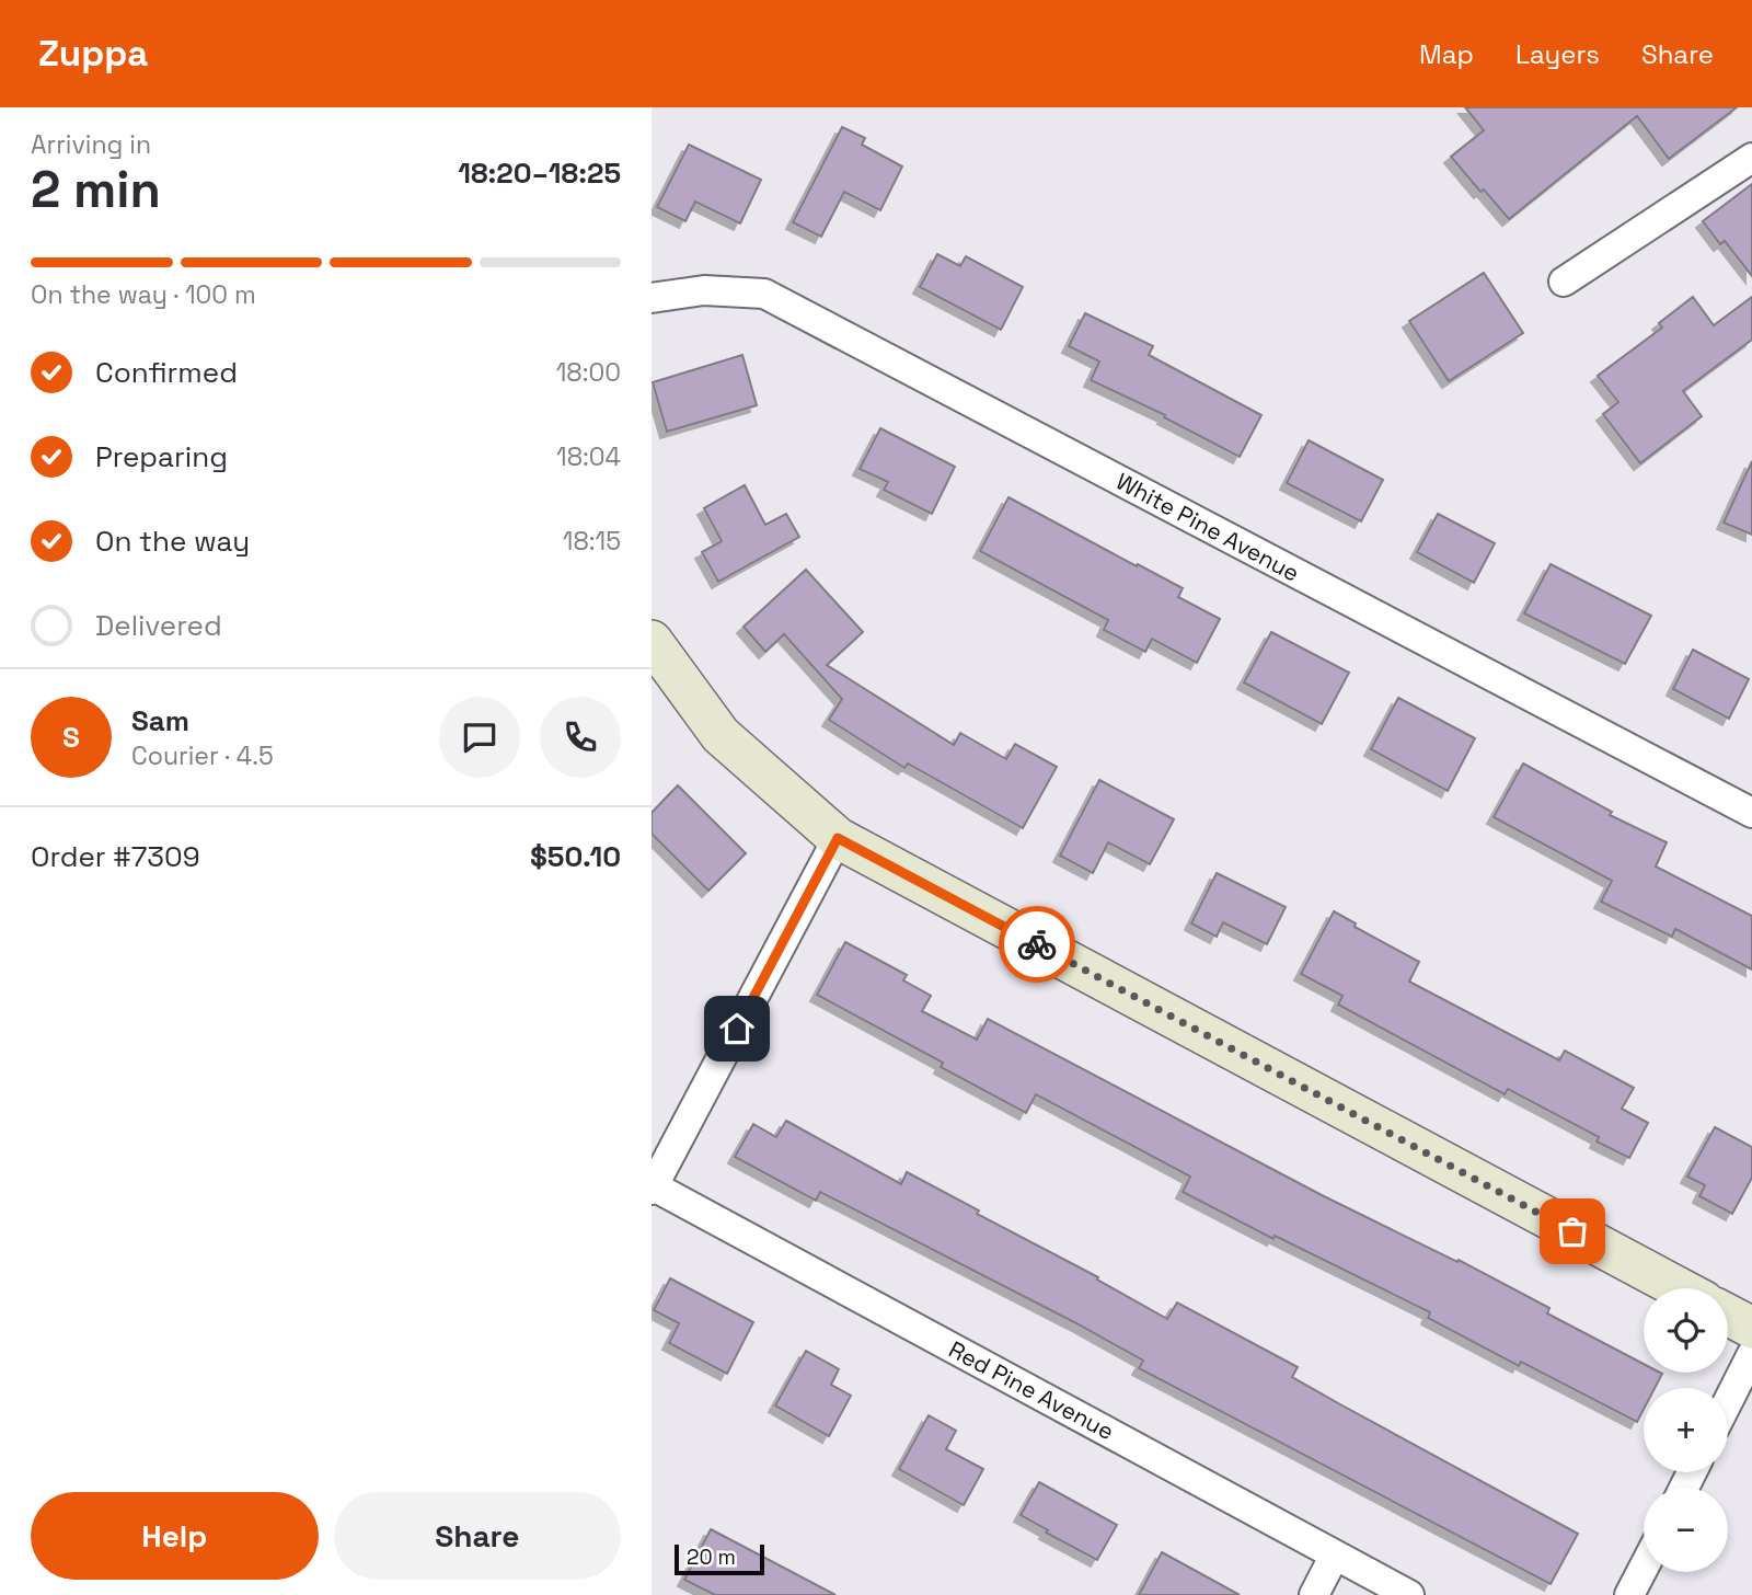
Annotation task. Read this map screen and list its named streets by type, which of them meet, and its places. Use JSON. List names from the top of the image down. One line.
{"streets":{"street":["White Pine Avenue","Red Pine Avenue"]},"scale_bar":"20 m","page":{"header":"Zuppa","nav":["Map","Layers","Share"],"heading":["2 min","Arriving in","18:20–18:25"],"panel":["Sam","Courier · 4.5","Order #7309","$50.10"],"bar":"On the way · 100 m","list":[["Confirmed","18:00"],["Preparing","18:04"],["On the way","18:15"],"Delivered"],"round":"S","map_buttons":["+","−"],"buttons":["Help","Share"],"scale":"20 m"}}
